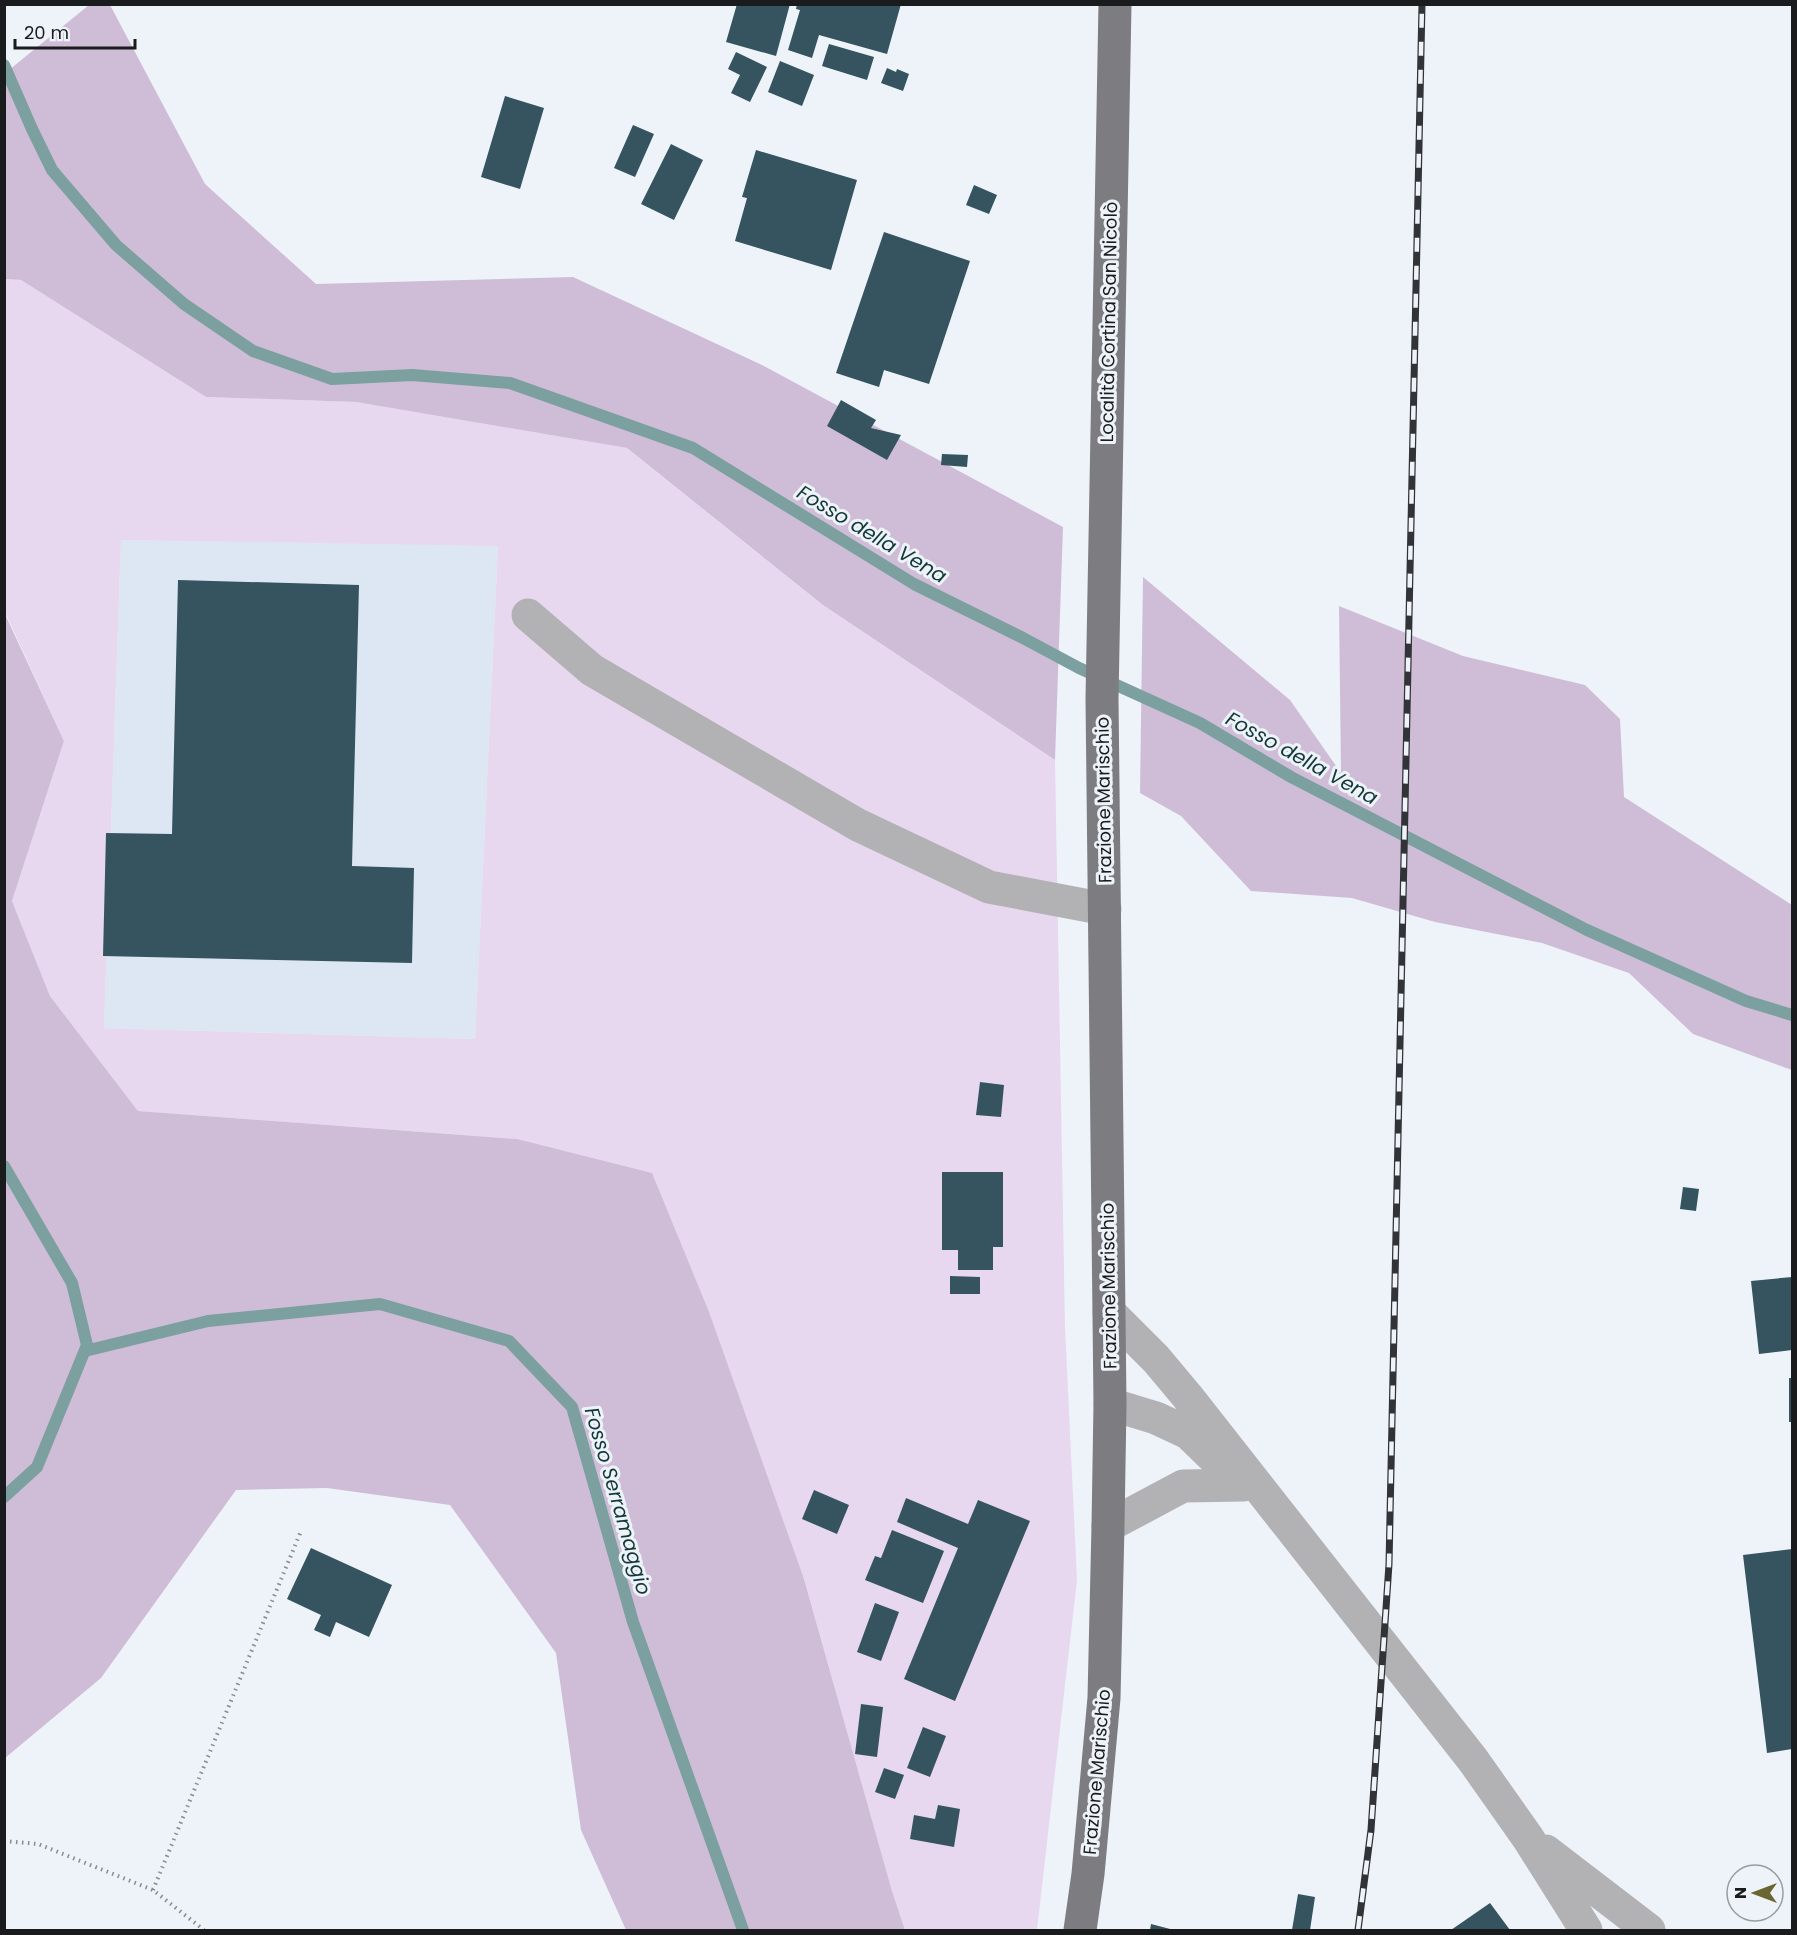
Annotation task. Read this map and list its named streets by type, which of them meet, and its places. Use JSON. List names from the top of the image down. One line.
{"streets":{"main road":["Località Cortina San Nicolò","Frazione Marischio"]},"crossings":[["Località Cortina San Nicolò","Frazione Marischio"]],"water":["Fosso della Vena","Fosso Serramaggio"],"scale_bar":"20 m","north":"left"}
